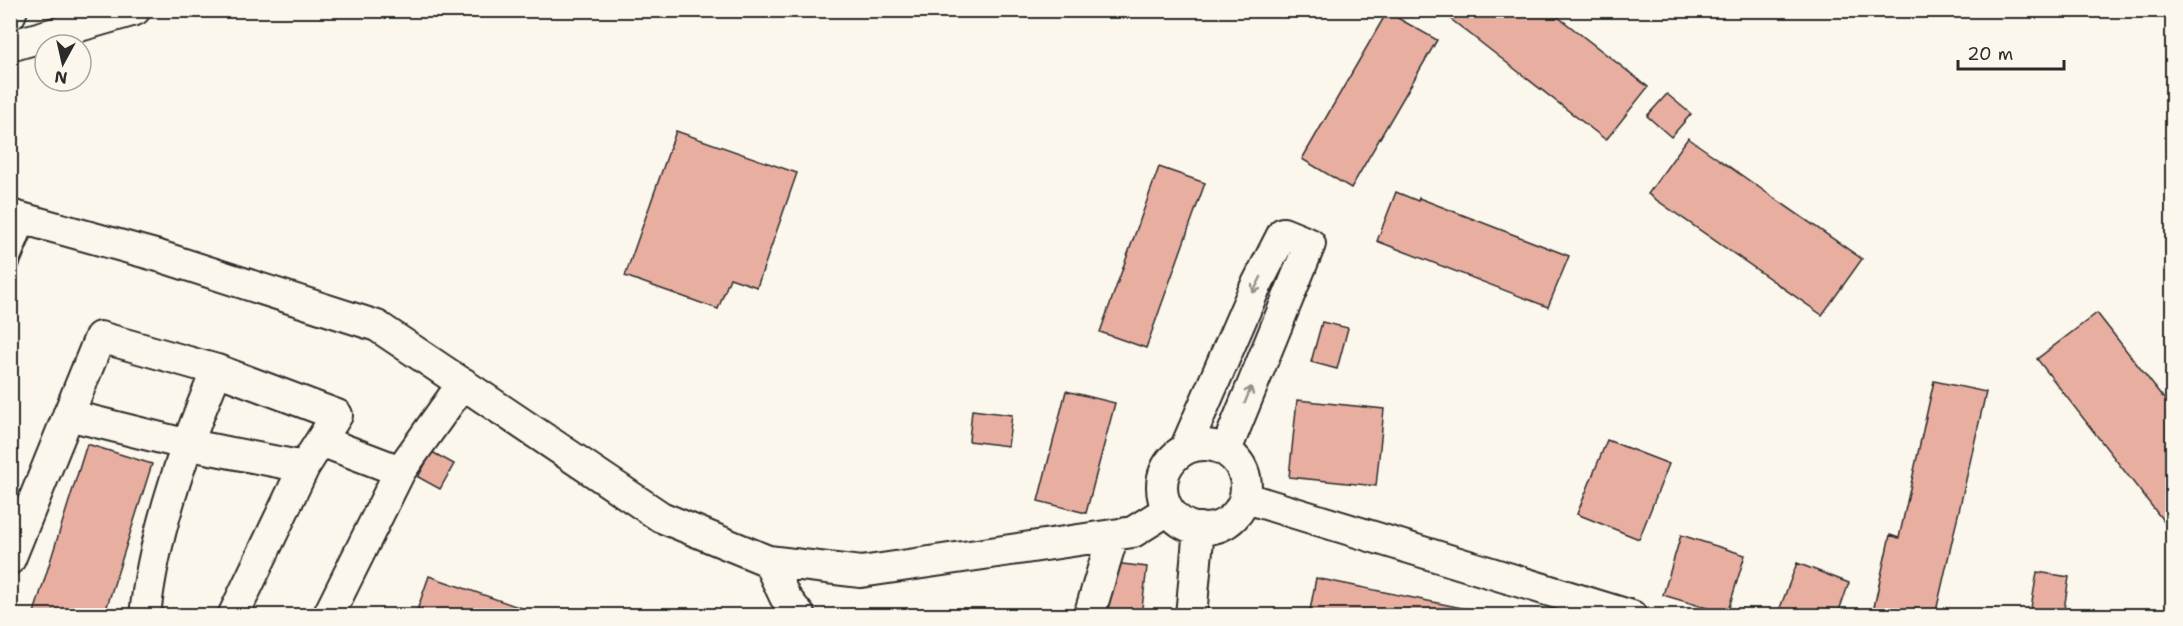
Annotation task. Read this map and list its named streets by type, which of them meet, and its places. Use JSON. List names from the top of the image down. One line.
{"scale_bar":"20 m","north":"bottom"}
